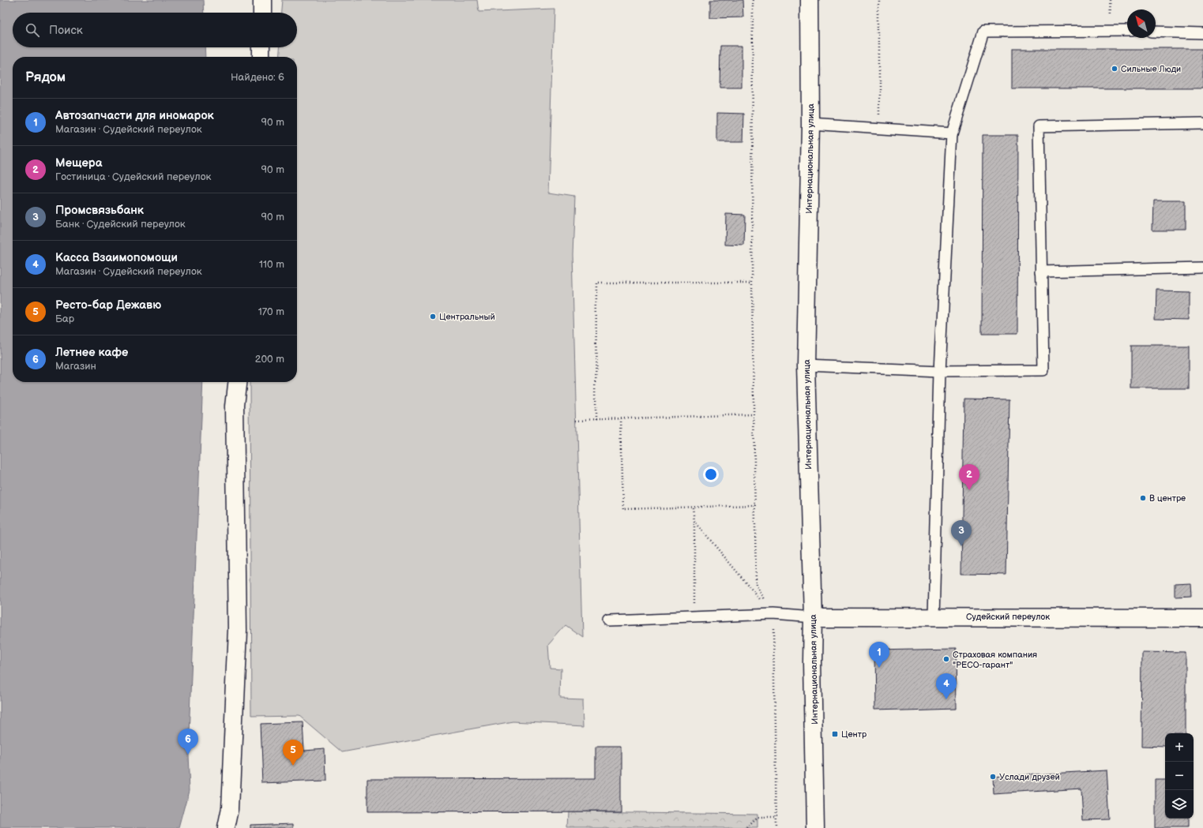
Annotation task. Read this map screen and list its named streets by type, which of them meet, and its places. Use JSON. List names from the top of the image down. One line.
{"streets":{"street":["Интернациональная улица","Судейский переулок"]},"crossings":[["Интернациональная улица","Судейский переулок"]],"places":{"other":["Сильные Люди","Центральный","В центре","Страховая компания \"РЕСО-гарант\"","Услади друзей"],"transit":["Центр"]},"north":"top left","page":{"search":"Поиск","heading":["Рядом","Найдено: 6"],"list":[{"mark":"1","name":"Автозапчасти для иномарок","note":"Магазин · Судейский переулок","value":"90 m"},{"mark":"2","name":"Мещера","note":"Гостиница · Судейский переулок","value":"90 m"},{"mark":"3","name":"Промсвязьбанк","note":"Банк · Судейский переулок","value":"90 m"},{"mark":"4","name":"Касса Взаимопомощи","note":"Магазин · Судейский переулок","value":"110 m"},{"mark":"5","name":"Ресто-бар Дежавю","note":"Бар","value":"170 m"},{"mark":"6","name":"Летнее кафе","note":"Магазин","value":"200 m"}],"pins":["2","3","1","4","6","5"],"map_buttons":["+","−"]}}
